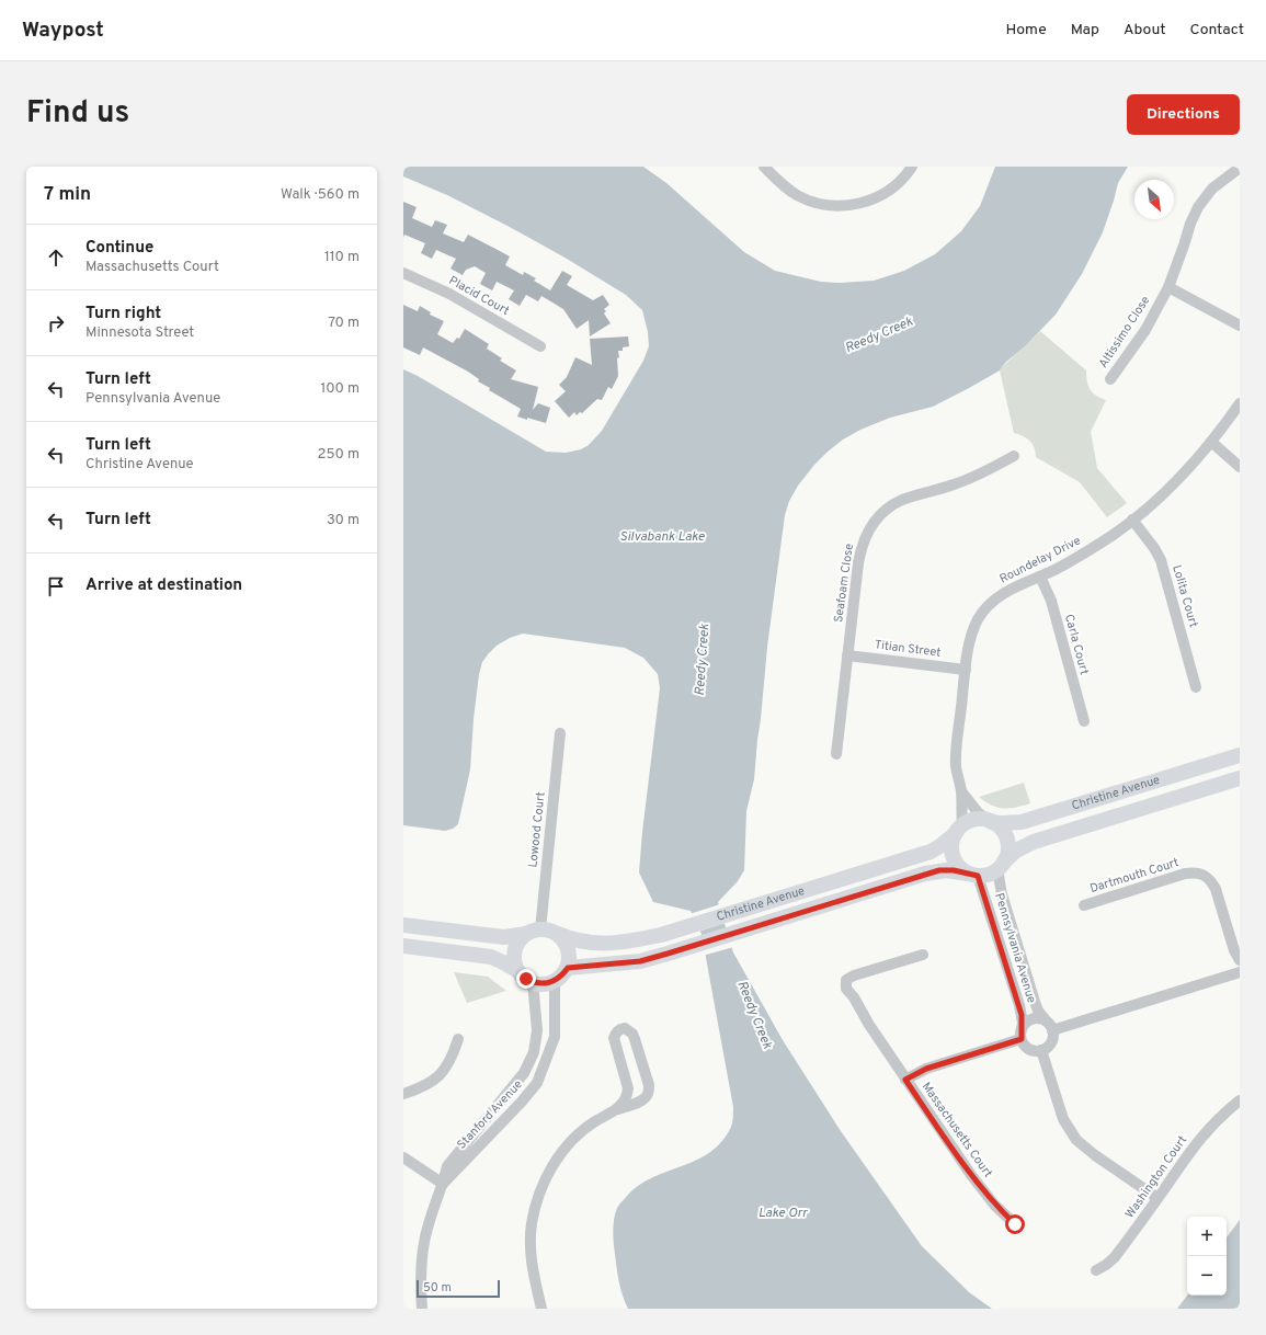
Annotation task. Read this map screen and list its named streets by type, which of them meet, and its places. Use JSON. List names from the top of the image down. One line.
{"streets":{"main road":["Christine Avenue"],"street":["Placid Court","Altissimo Close","Roundelay Drive","Seafoam Close","Lolita Court","Carla Court","Titian Street","Lowood Court","Dartmouth Court","Pennsylvania Avenue","Stanford Avenue","Massachusetts Court","Washington Court"]},"crossings":[["Roundelay Drive","Lolita Court"],["Roundelay Drive","Carla Court"],["Roundelay Drive","Titian Street"],["Roundelay Drive","Christine Avenue"],["Roundelay Drive","Pennsylvania Avenue"],["Seafoam Close","Titian Street"],["Christine Avenue","Lowood Court"],["Christine Avenue","Pennsylvania Avenue"],["Christine Avenue","Stanford Avenue"],["Lowood Court","Stanford Avenue"]],"water":["Reedy Creek","Silvabank Lake","Lake Orr"],"scale_bar":"50 m","north":"bottom right","page":{"header":"Waypost","nav":["Home","Map","About","Contact"],"title":"Find us","buttons":"Directions","heading":["7 min","Walk · 560 m"],"list":[["Continue","Massachusetts Court","110 m"],["Turn right","Minnesota Street","70 m"],["Turn left","Pennsylvania Avenue","100 m"],["Turn left","Christine Avenue","250 m"],["Turn left","30 m"],"Arrive at destination"],"map_buttons":["+","−"],"scale":"50 m"}}
